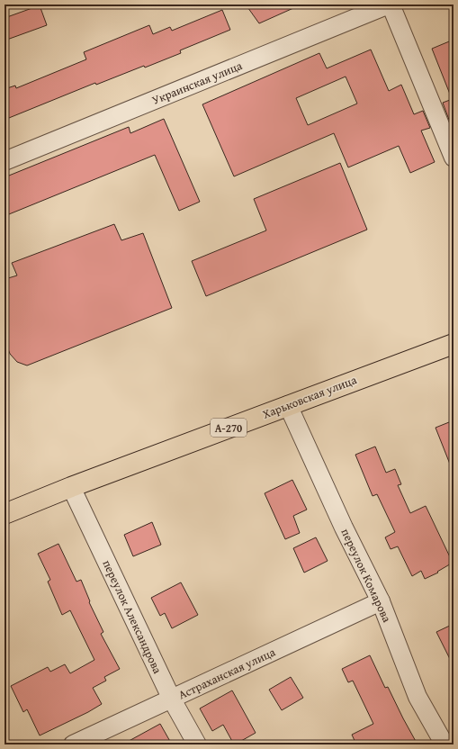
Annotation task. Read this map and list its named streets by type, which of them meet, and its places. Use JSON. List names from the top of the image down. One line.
{"streets":{"highway":["Харьковская улица","А-270"],"street":["Украинская улица","переулок Комарова","переулок Александрова","Астраханская улица"]},"crossings":[["Харьковская улица","переулок Комарова"],["Харьковская улица","переулок Александрова"],["переулок Комарова","Астраханская улица"],["переулок Александрова","Астраханская улица"]]}
